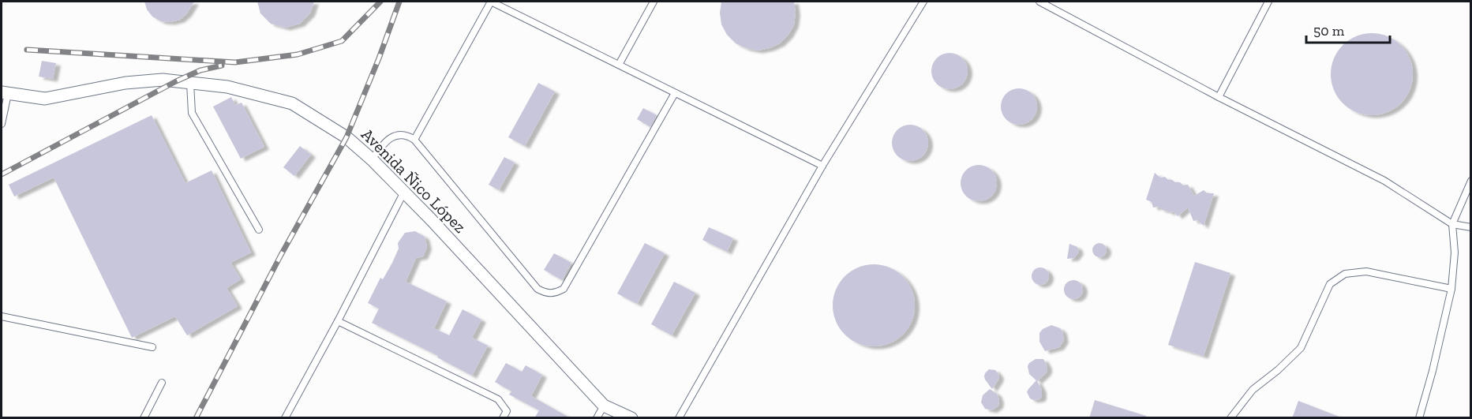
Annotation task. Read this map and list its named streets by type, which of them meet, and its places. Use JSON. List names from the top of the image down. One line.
{"streets":{"street":["Avenida Ñico López"]},"scale_bar":"50 m"}
